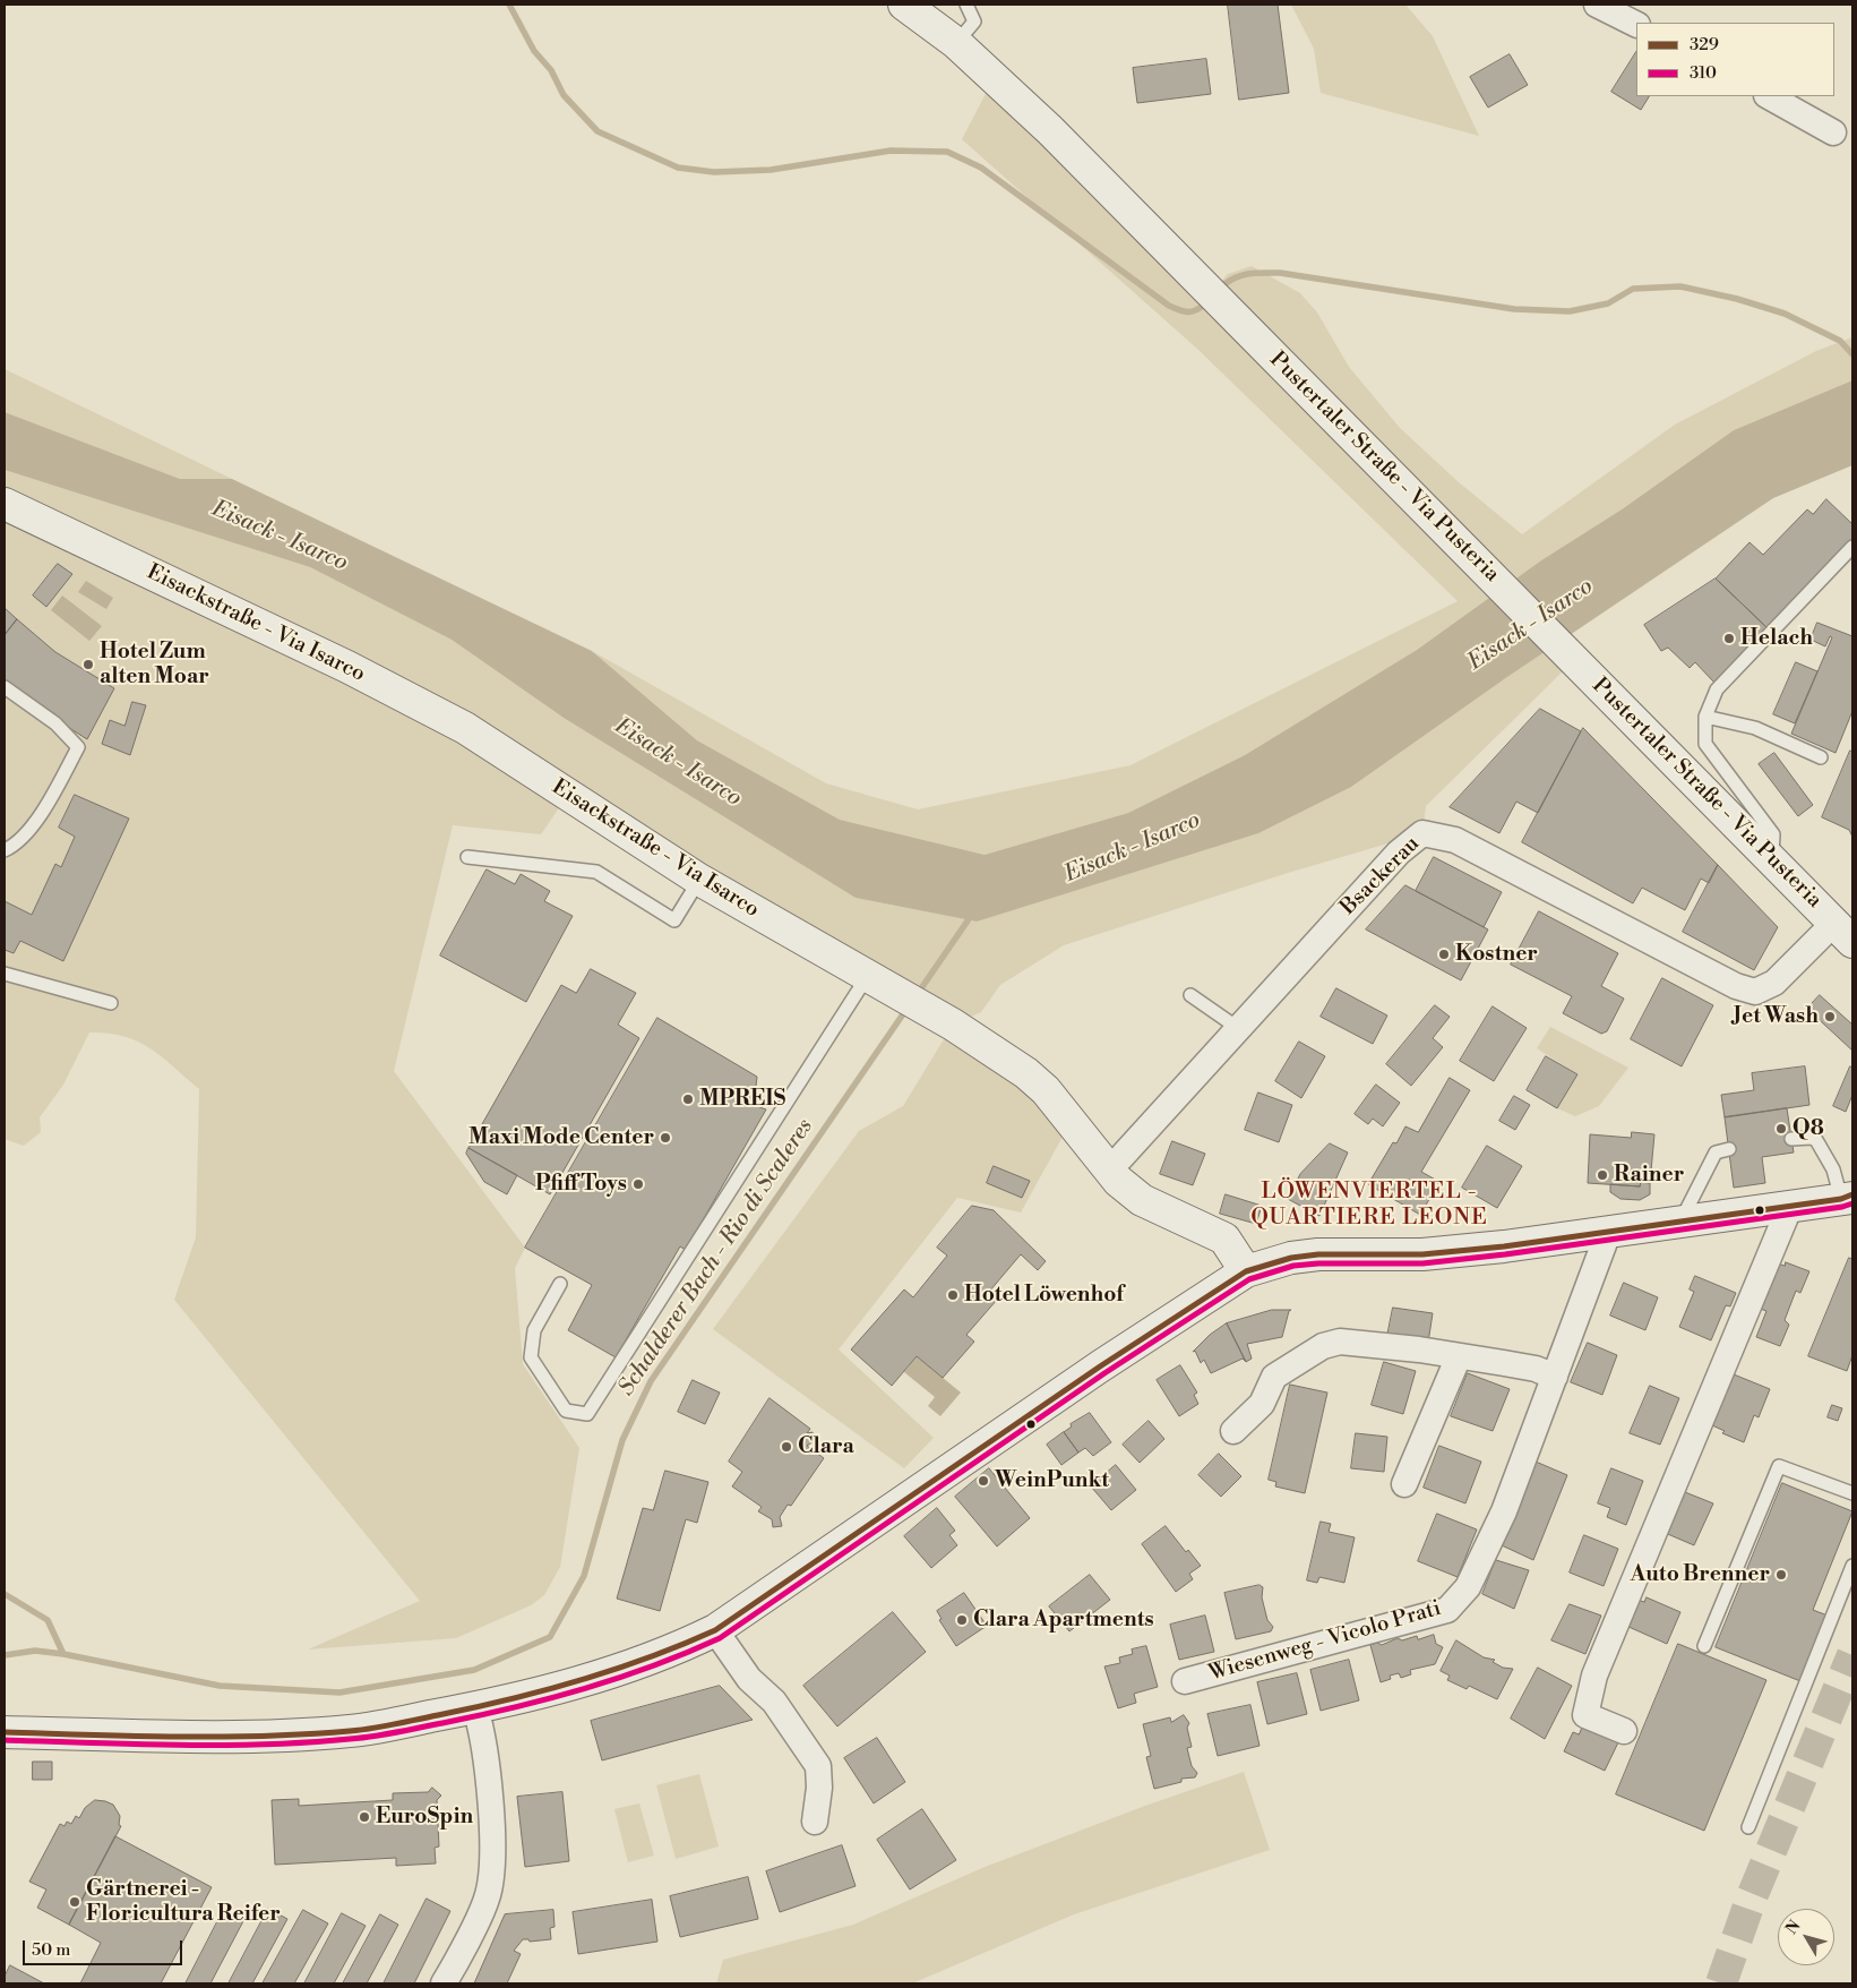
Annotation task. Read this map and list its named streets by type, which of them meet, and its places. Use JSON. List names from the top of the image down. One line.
{"streets":{"main road":["Pustertaler Straße - Via Pusteria","Eisackstraße - Via Isarco"],"street":["Bsackerau","Wiesenweg - Vicolo Prati"]},"crossings":[["Pustertaler Straße - Via Pusteria","Bsackerau"],["Eisackstraße - Via Isarco","Bsackerau"]],"districts":["LÖWENVIERTEL - QUARTIERE LEONE"],"water":["Eisack - Isarco","Schalderer Bach - Rio di Scaleres"],"places":["Helach","Hotel Zum alten Moar","Kostner","Jet Wash","MPREIS","Q8","Maxi Mode Center","Rainer","Pfiff Toys","Hotel Löwenhof","Clara","WeinPunkt","Auto Brenner","Clara Apartments","EuroSpin","Gärtnerei - Floricultura Reifer"],"lines":["transit line 329","transit line 310"],"legend":["329","310"],"scale_bar":"50 m","north":"top left"}
